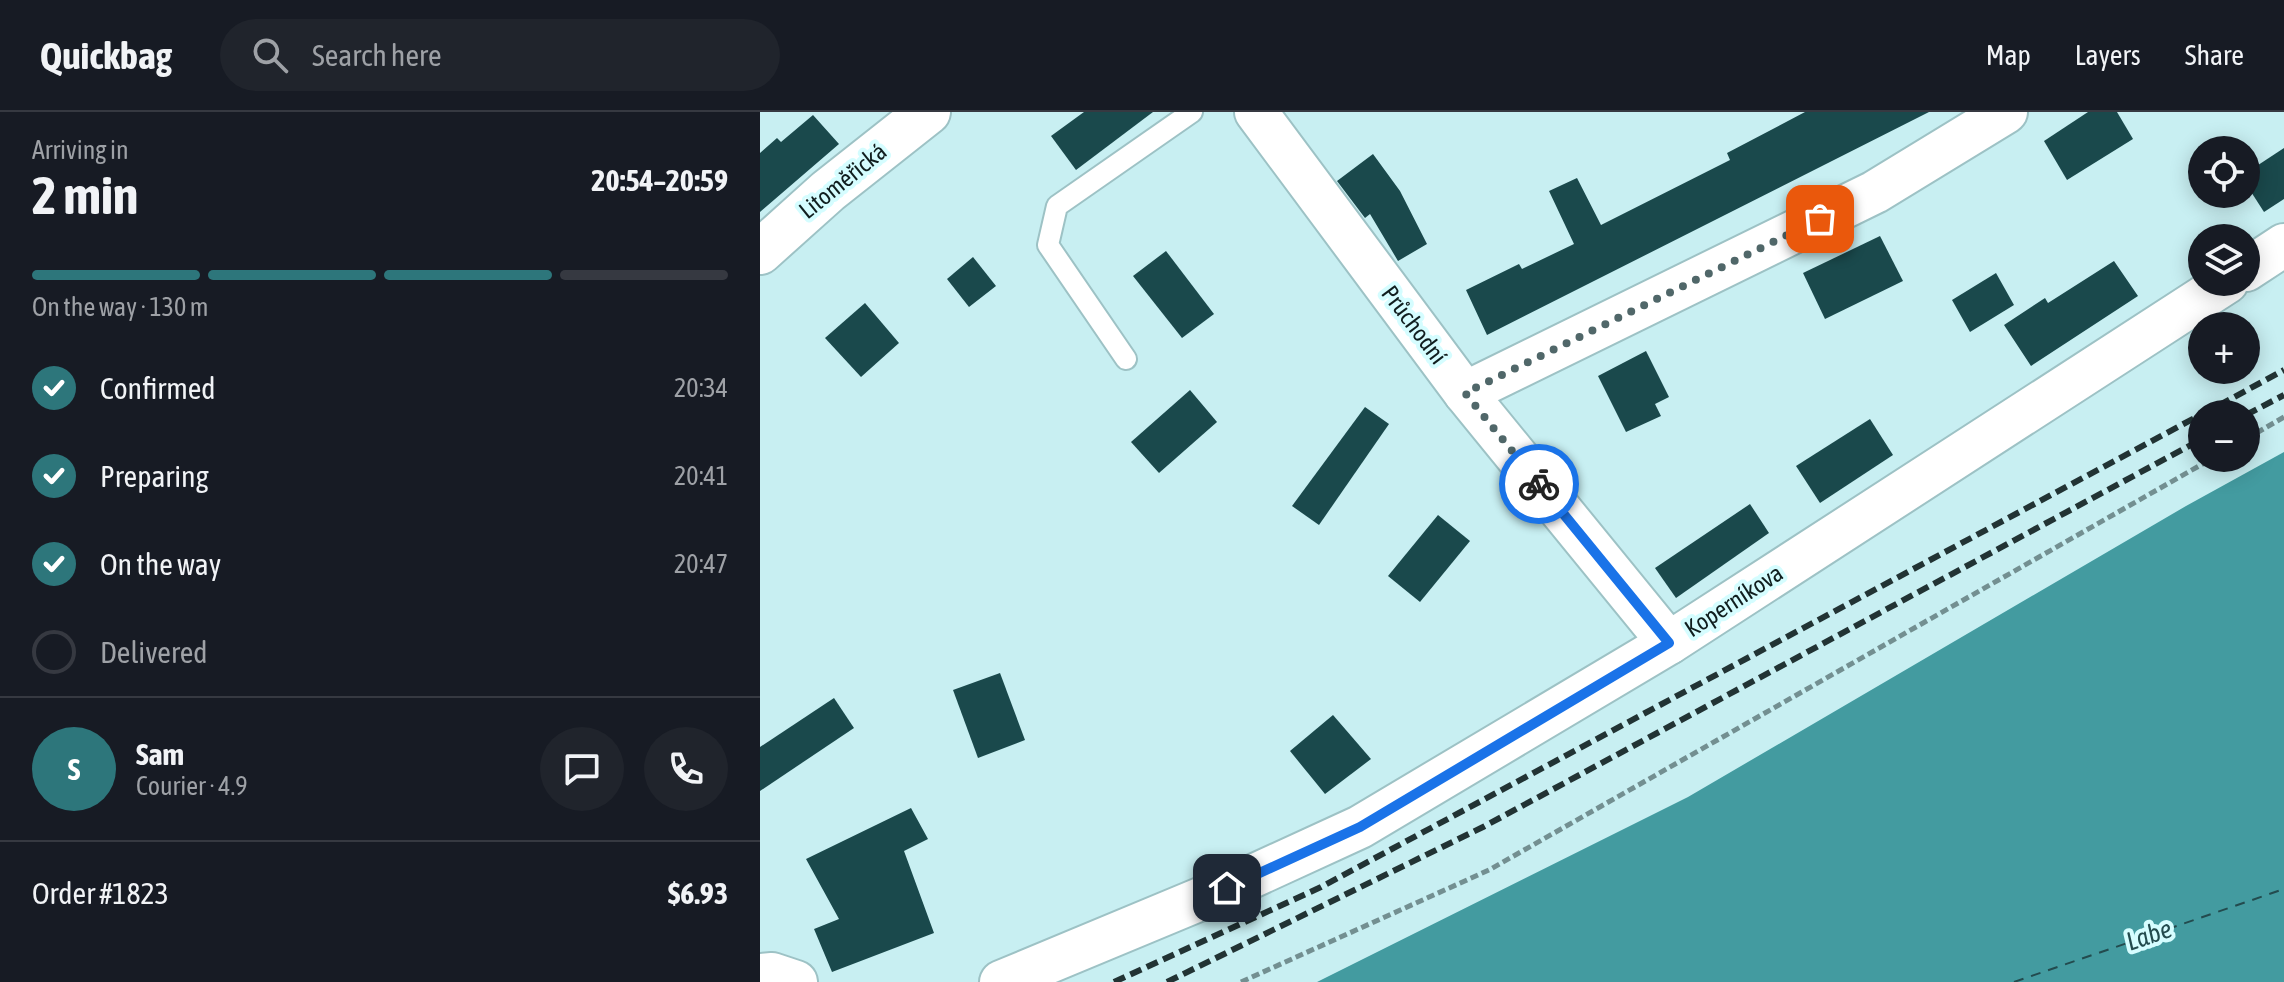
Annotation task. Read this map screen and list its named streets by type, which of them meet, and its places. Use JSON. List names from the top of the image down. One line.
{"streets":{"main road":["Litoměřická"],"street":["Průchodní","Koperníkova"]},"crossings":[["Průchodní","Koperníkova"]],"water":["Labe"],"page":{"header":"Quickbag","search":"Search here","nav":["Map","Layers","Share"],"heading":["2 min","Arriving in","20:54–20:59"],"panel":["Sam","Courier · 4.9","Order #1823","$6.93"],"map_buttons":["+","−"],"bar":"On the way · 130 m","list":[["Confirmed","20:34"],["Preparing","20:41"],["On the way","20:47"],"Delivered"],"round":"S"}}
